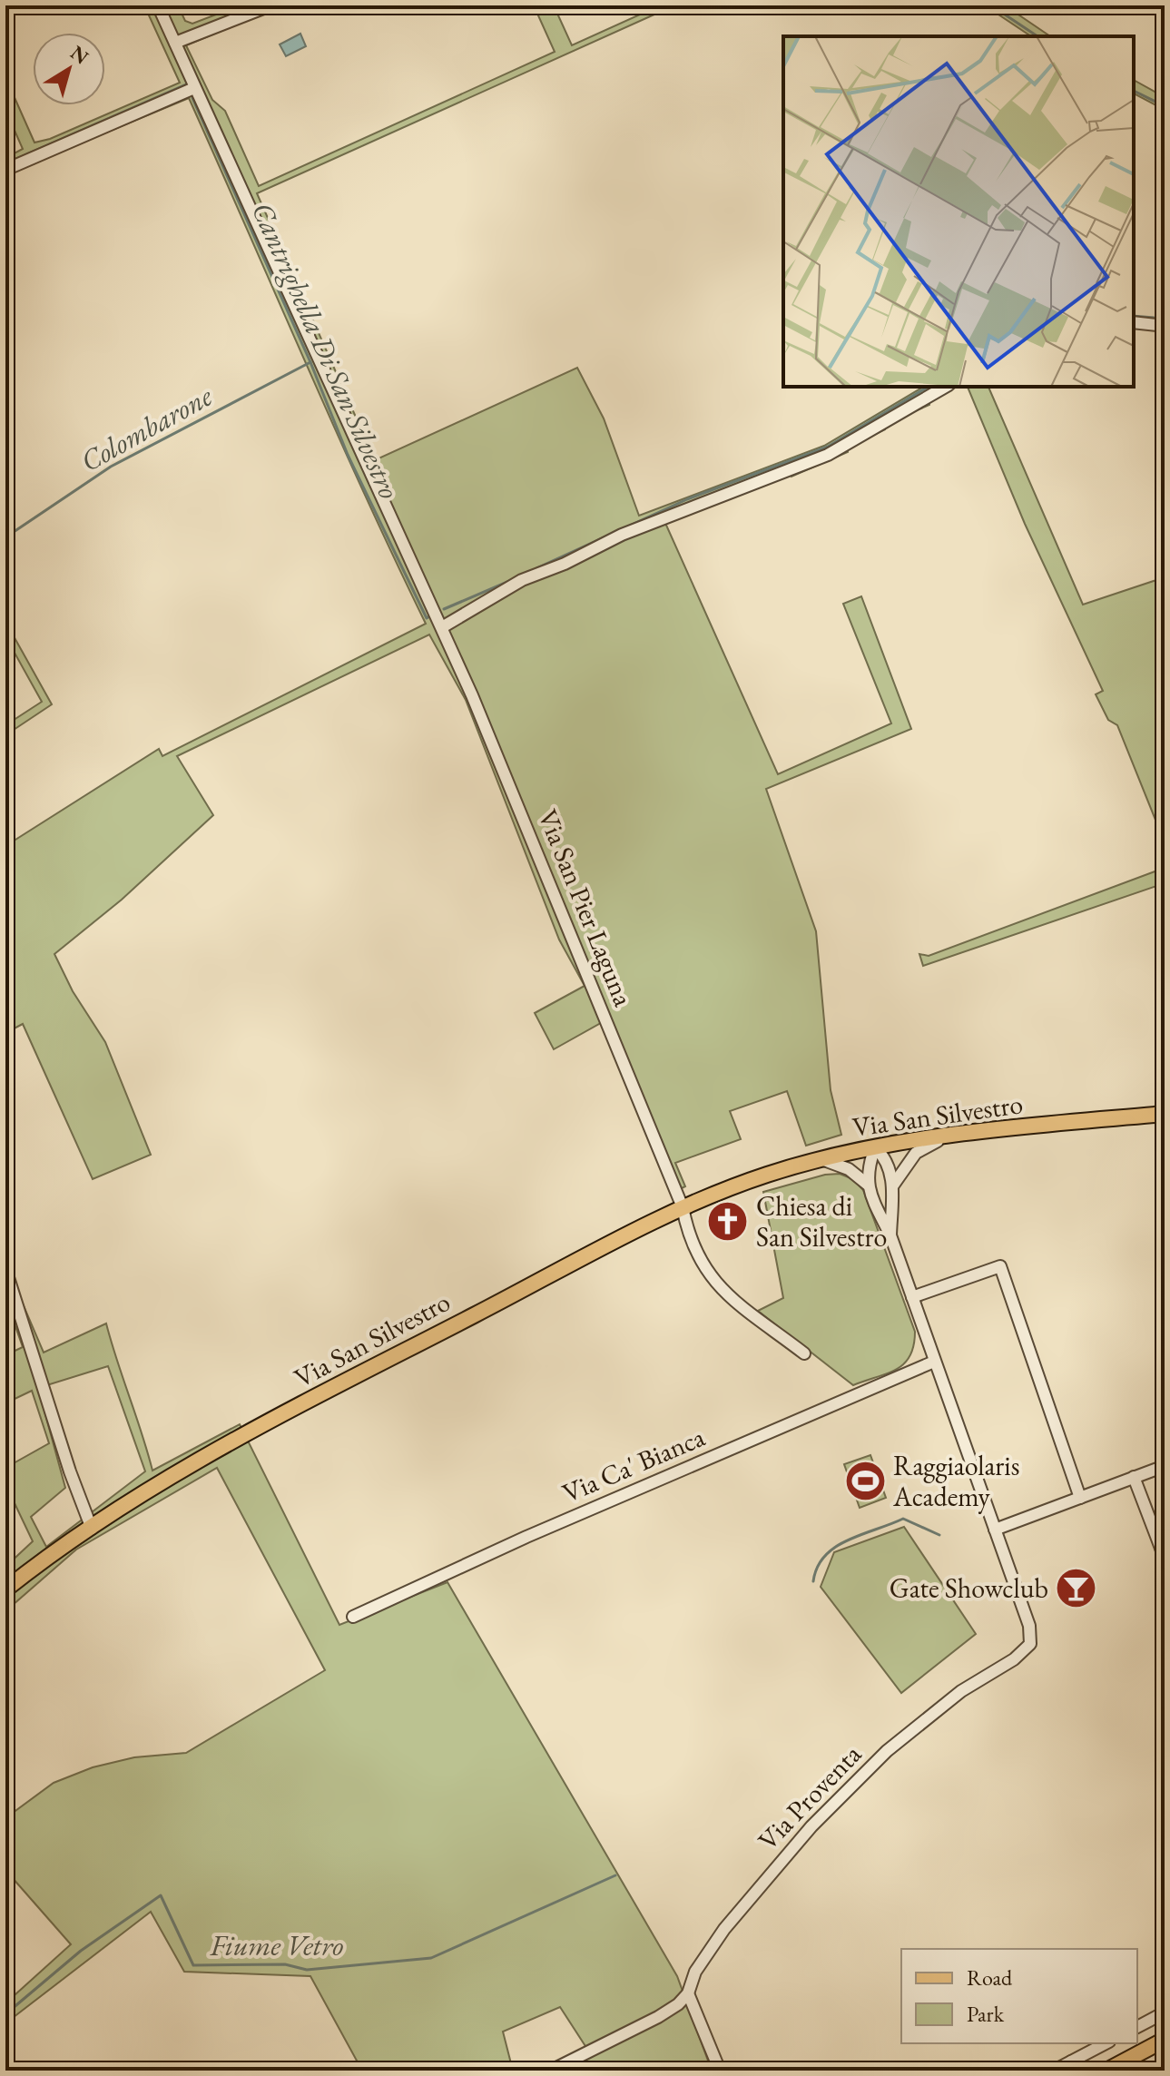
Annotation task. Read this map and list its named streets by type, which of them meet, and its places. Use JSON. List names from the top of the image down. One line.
{"streets":{"main road":["Via San Silvestro"],"street":["Via San Pier Laguna","Via Ca' Bianca","Via Proventa"]},"crossings":[["Via San Pier Laguna","Via San Silvestro"],["Via San Silvestro","Via Proventa"],["Via Ca' Bianca","Via Proventa"]],"water":["Cantrighella Di San Silvestro","Colombarone","Fiume Vetro"],"places":{"church":["Chiesa di San Silvestro"],"sports":["Raggiaolaris Academy"],"bar":["Gate Showclub"]},"legend":["Road","Park"],"north":"top right"}
